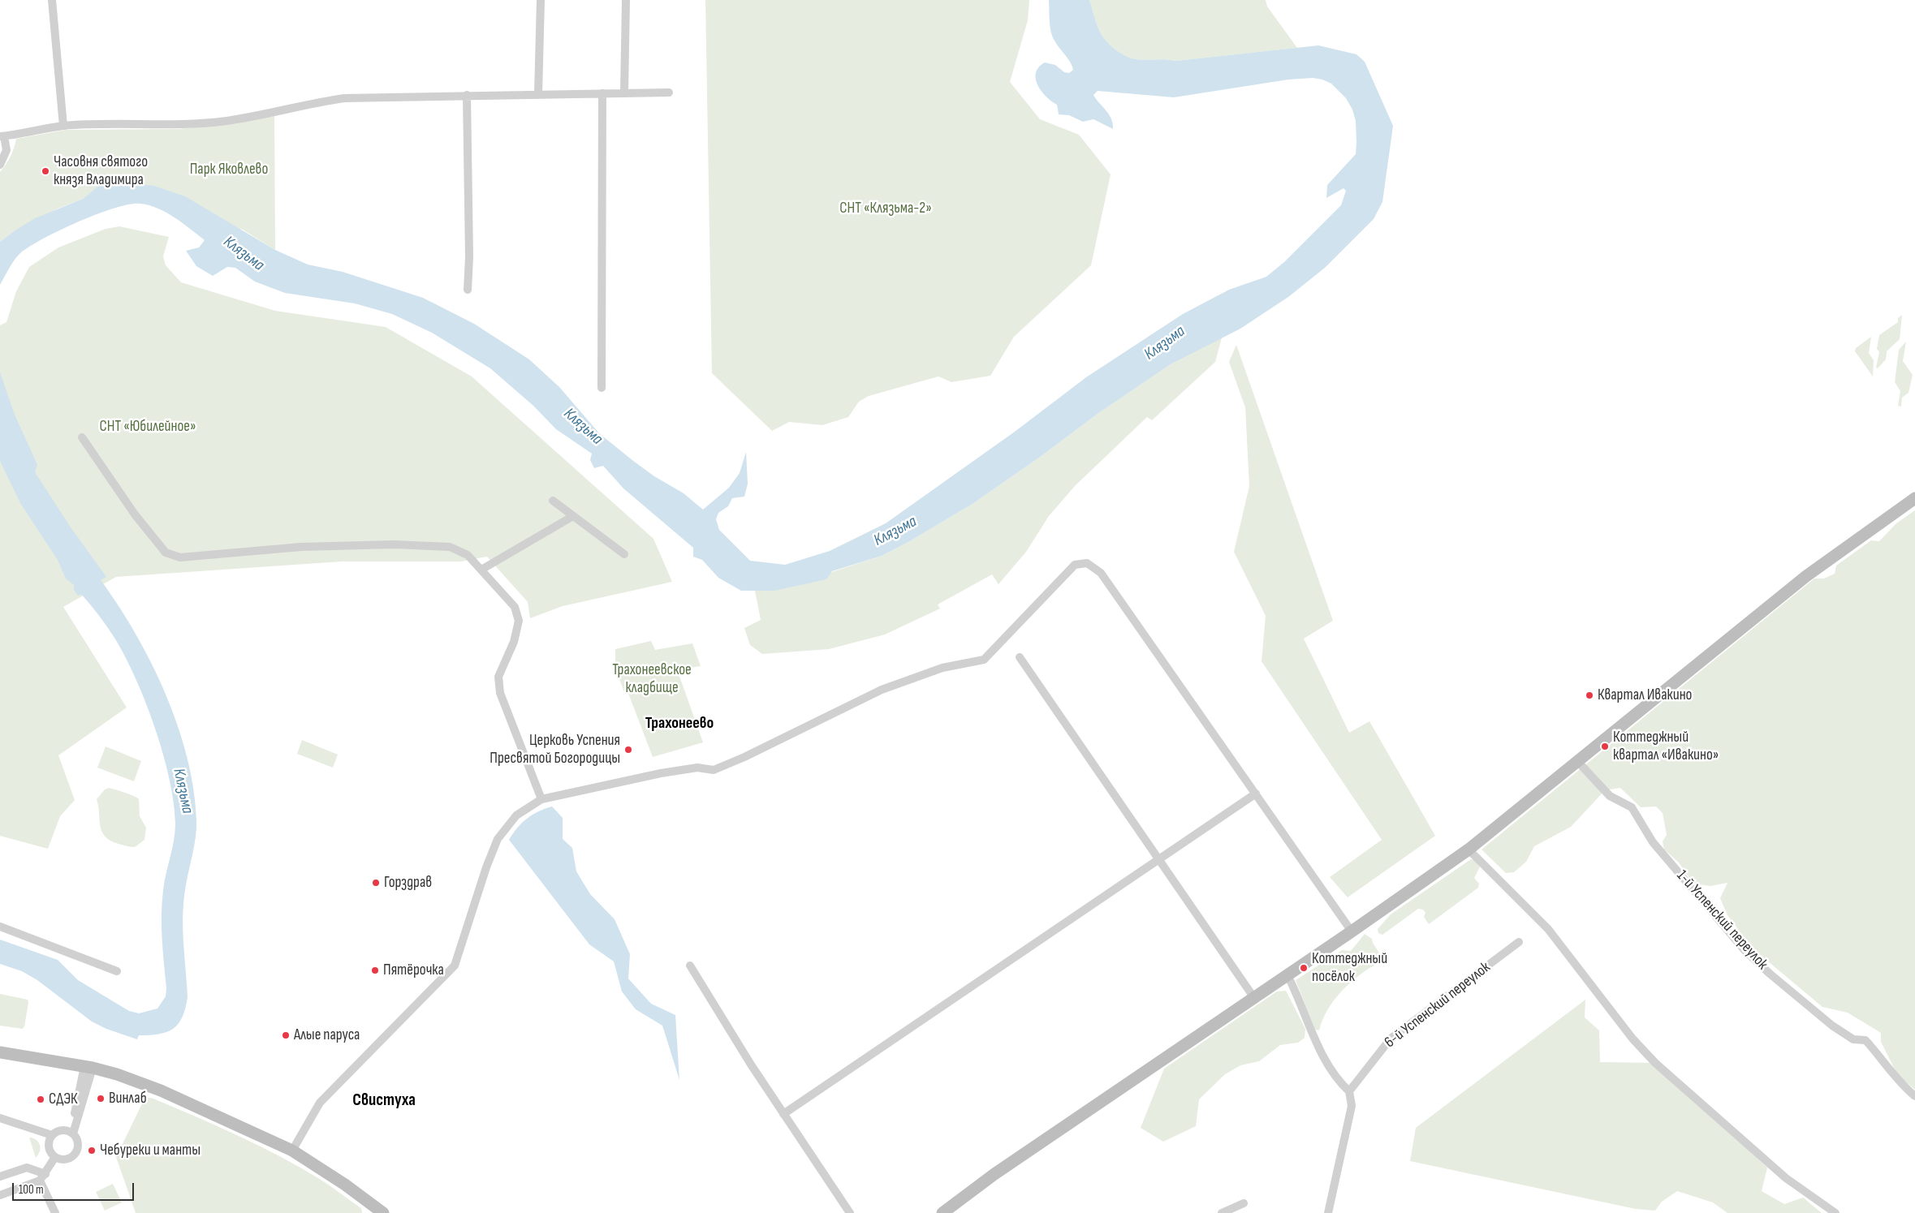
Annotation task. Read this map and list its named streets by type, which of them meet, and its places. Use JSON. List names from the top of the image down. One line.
{"streets":{"street":["1-й Успенский переулок","6-й Успенский переулок"]},"districts":["Трахонеево","Свистуха"],"water":["Клязьма"],"parks":["Парк Яковлево","СНТ «Клязьма-2»","СНТ «Юбилейное»","Трахонеевское кладбище"],"places":["Часовня святого князя Владимира","Квартал Ивакино","Коттеджный квартал «Ивакино»","Церковь Успения Пресвятой Богородицы","Горздрав","Коттеджный посёлок","Пятёрочка","Алые паруса","Винлаб","СДЭК","Чебуреки и манты"],"scale_bar":"100 m"}
